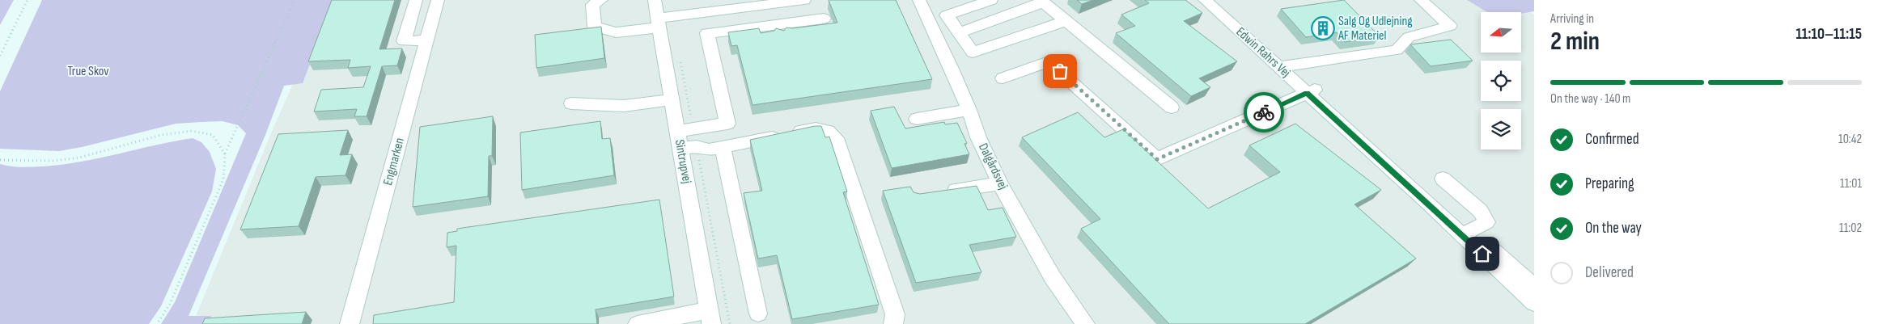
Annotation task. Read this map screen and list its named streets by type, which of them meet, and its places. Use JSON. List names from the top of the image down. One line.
{"streets":{"street":["Edwin Rahrs Vej","Engmarken","Sintrupvej","Dalgårdsvej"]},"parks":["True Skov"],"places":{"building":["Salg Og Udlejning AF Materiel"]},"north":"left","page":{"heading":["2 min","Arriving in","11:10–11:15"],"bar":"On the way · 140 m","list":[["Confirmed","10:42"],["Preparing","11:01"],["On the way","11:02"],"Delivered"]}}
